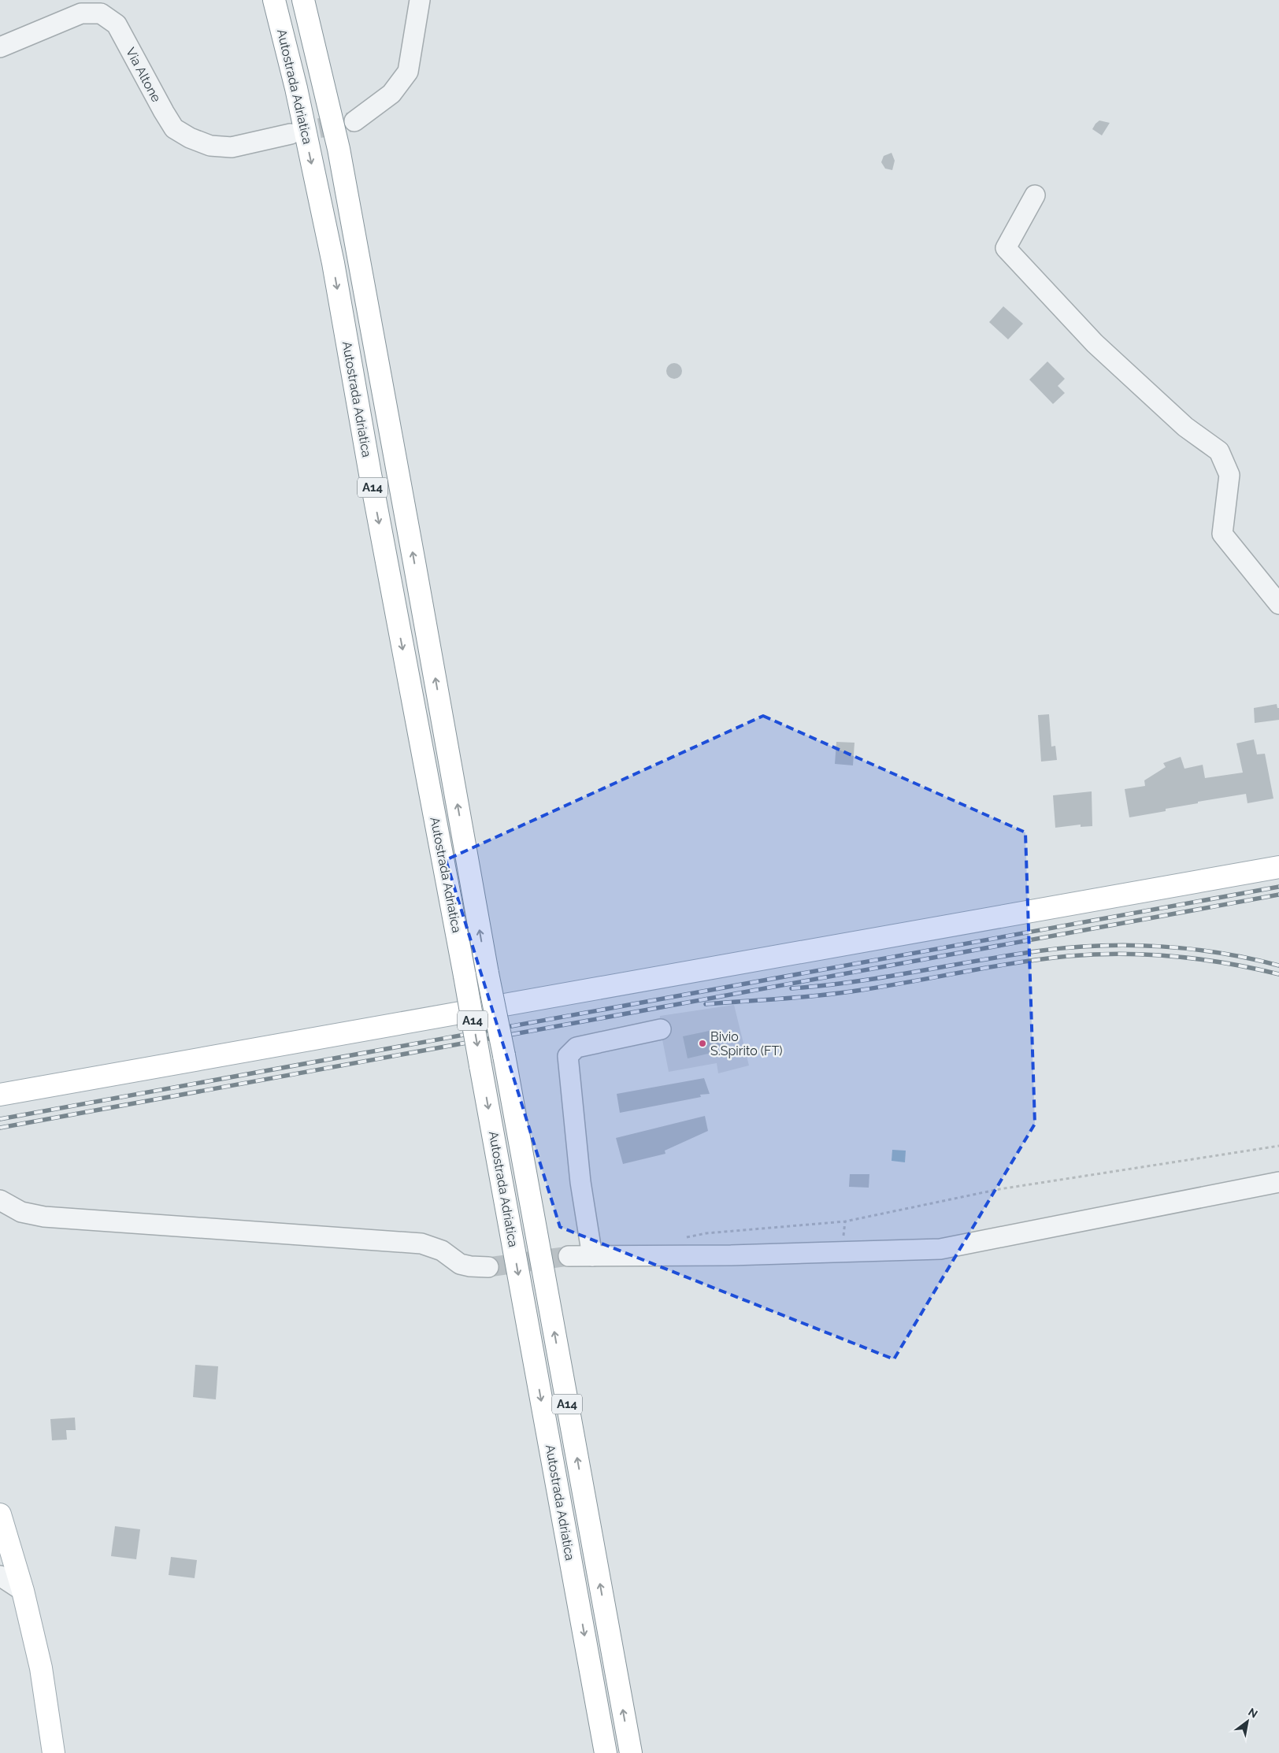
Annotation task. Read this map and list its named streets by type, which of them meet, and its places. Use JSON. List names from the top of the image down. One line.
{"streets":{"main road":["Autostrada Adriatica","A14"],"street":["Via Altone"]},"places":["Bivio S.Spirito (FT)"],"north":"top right"}
